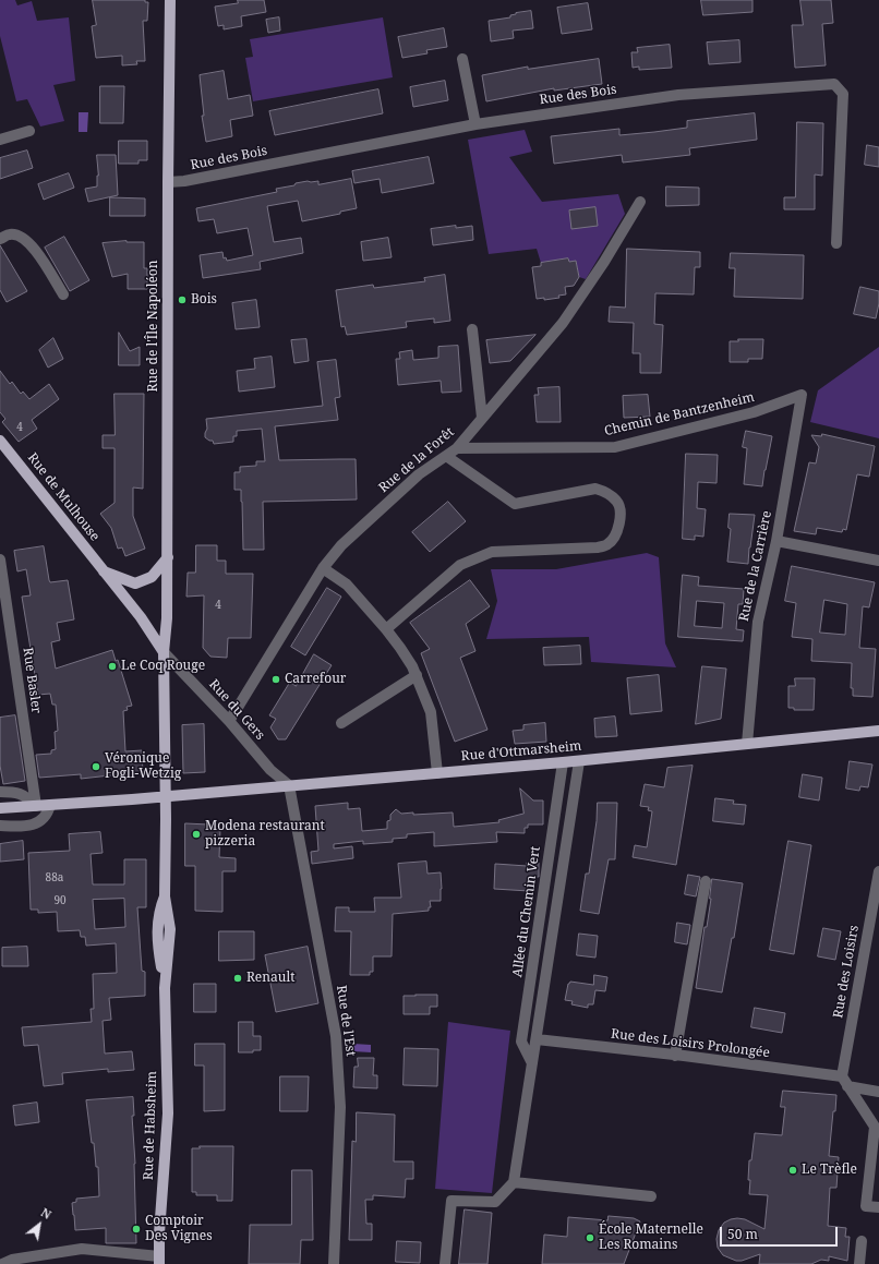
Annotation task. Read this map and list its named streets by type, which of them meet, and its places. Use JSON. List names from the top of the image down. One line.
{"streets":{"main road":["Rue de l'Île Napoléon","Rue de Mulhouse","Rue d'Ottmarsheim","Rue de Habsheim"],"street":["Rue des Bois","Chemin de Bantzenheim","Rue de la Forêt","Rue de la Carrière","Rue Basler","Rue du Gers","Allée du Chemin Vert","Rue des Loisirs","Rue de l'Est","Rue des Loisirs Prolongée"]},"crossings":[["Rue des Bois","Rue de l'Île Napoléon"],["Rue de l'Île Napoléon","Rue de Mulhouse"],["Rue de l'Île Napoléon","Rue du Gers"],["Rue de l'Île Napoléon","Rue de Habsheim"],["Chemin de Bantzenheim","Rue de la Forêt"],["Chemin de Bantzenheim","Rue de la Carrière"],["Rue de la Forêt","Rue du Gers"],["Rue de Mulhouse","Rue du Gers"],["Rue de Mulhouse","Rue de Habsheim"],["Rue de la Carrière","Rue d'Ottmarsheim"],["Rue Basler","Rue d'Ottmarsheim"],["Rue du Gers","Rue d'Ottmarsheim"],["Rue du Gers","Rue de l'Est"],["Rue du Gers","Rue de Habsheim"],["Rue d'Ottmarsheim","Allée du Chemin Vert"],["Rue d'Ottmarsheim","Rue de l'Est"],["Rue d'Ottmarsheim","Rue de Habsheim"],["Rue des Loisirs","Rue des Loisirs Prolongée"]],"places":["Bois","Le Coq Rouge","Carrefour","Véronique Fogli-Wetzig","Modena restaurant pizzeria","Renault","Le Trèfle","Comptoir Des Vignes","École Maternelle Les Romains"],"house_numbers":["4","4","88a","90"],"scale_bar":"50 m","north":"top right"}
